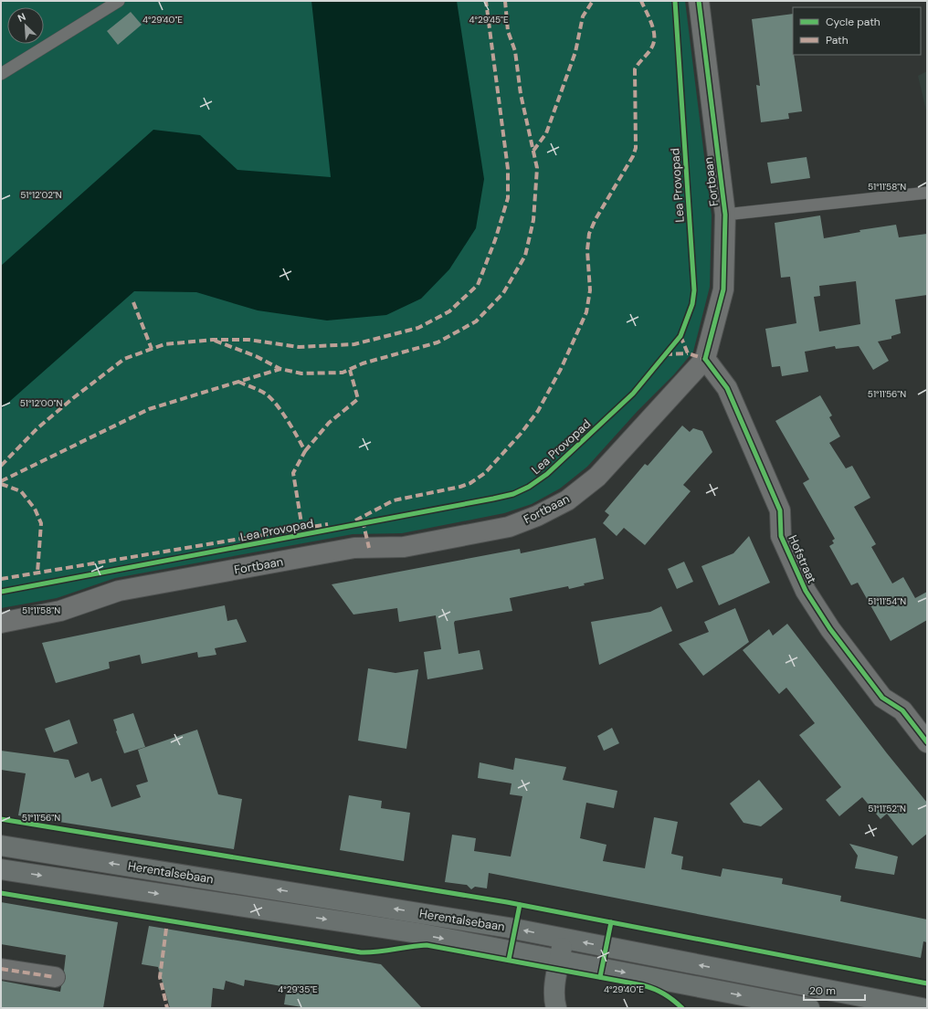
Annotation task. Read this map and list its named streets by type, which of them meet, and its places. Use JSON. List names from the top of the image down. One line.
{"streets":{"main road":["Herentalsebaan"],"street":["Fortbaan","Hofstraat"],"cycle path":["Lea Provopad"]},"crossings":[["Fortbaan","Hofstraat"]],"legend":["Cycle path","Path"],"scale_bar":"20 m","north":"top left","coordinates":["4°29'40\"E","4°29'45\"E","51°11'58\"N","51°12'02\"N","51°11'56\"N","51°12'00\"N","51°11'54\"N","51°11'52\"N","4°29'35\"E"]}
